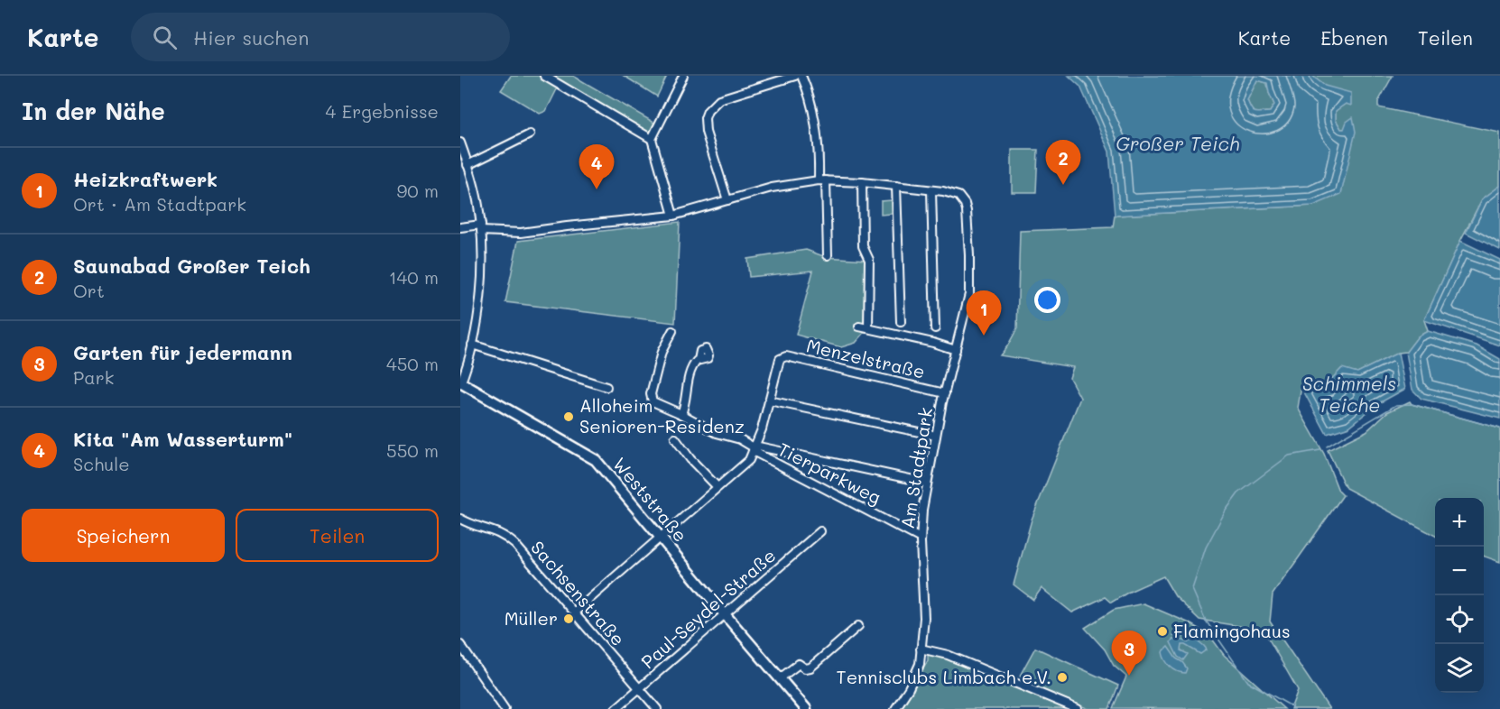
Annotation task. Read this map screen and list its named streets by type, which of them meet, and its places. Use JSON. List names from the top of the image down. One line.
{"streets":{"main road":["Weststraße"],"street":["Menzelstraße","Am Stadtpark","Tierparkweg","Sachsenstraße","Paul-Seydel-Straße"]},"crossings":[["Menzelstraße","Am Stadtpark"],["Am Stadtpark","Tierparkweg"],["Weststraße","Paul-Seydel-Straße"],["Sachsenstraße","Paul-Seydel-Straße"]],"water":["Großer Teich","Schimmels Teiche"],"places":["Alloheim Senioren-Residenz","Müller","Flamingohaus","Tennisclubs Limbach e.V."],"page":{"header":"Karte","search":"Hier suchen","nav":["Karte","Ebenen","Teilen"],"heading":["In der Nähe","4 Ergebnisse"],"pins":["2","4","1","3"],"list":[{"mark":"1","name":"Heizkraftwerk","note":"Ort · Am Stadtpark","value":"90 m"},{"mark":"2","name":"Saunabad Großer Teich","note":"Ort","value":"140 m"},{"mark":"3","name":"Garten für jedermann","note":"Park","value":"450 m"},{"mark":"4","name":"Kita \"Am Wasserturm\"","note":"Schule","value":"550 m"}],"buttons":["Speichern","Teilen"],"map_buttons":["+","−"]}}
